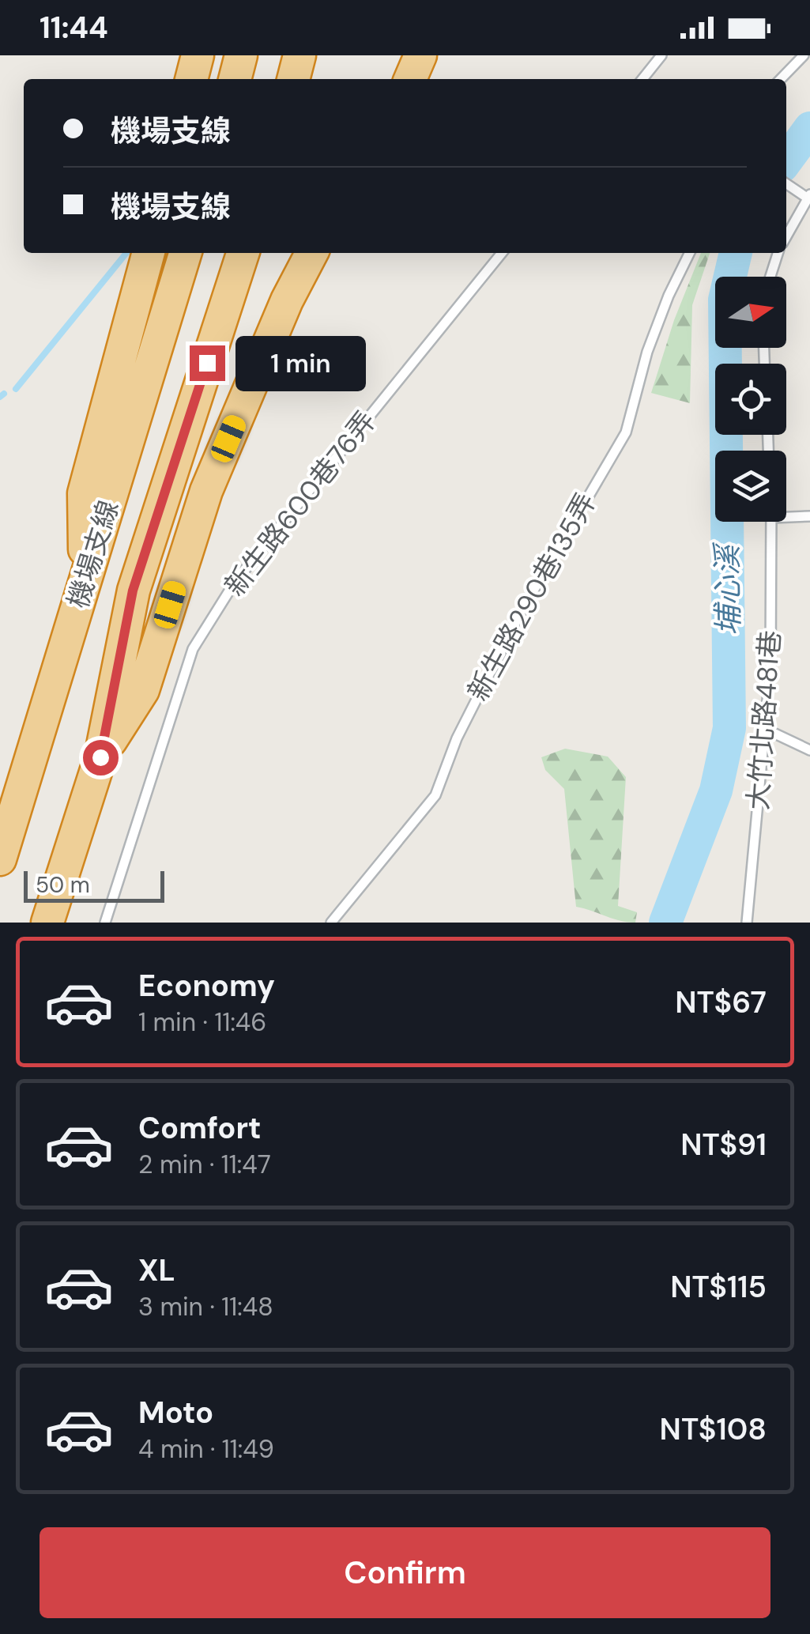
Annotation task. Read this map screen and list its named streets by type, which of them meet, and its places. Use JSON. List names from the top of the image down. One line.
{"streets":{"highway":["機場支線"],"lane":["新生路600巷76弄","新生路290巷135弄","大竹北路481巷"]},"water":["埔心溪"],"scale_bar":"50 m","north":"right","page":{"status":"11:44","banner":["機場支線","機場支線"],"bubble":"1 min","scale":"50 m","list":[{"name":"Economy","note":"1 min · 11:46","value":"NT$67"},{"name":"Comfort","note":"2 min · 11:47","value":"NT$91"},{"name":"XL","note":"3 min · 11:48","value":"NT$115"},{"name":"Moto","note":"4 min · 11:49","value":"NT$108"}],"buttons":"Confirm"}}
